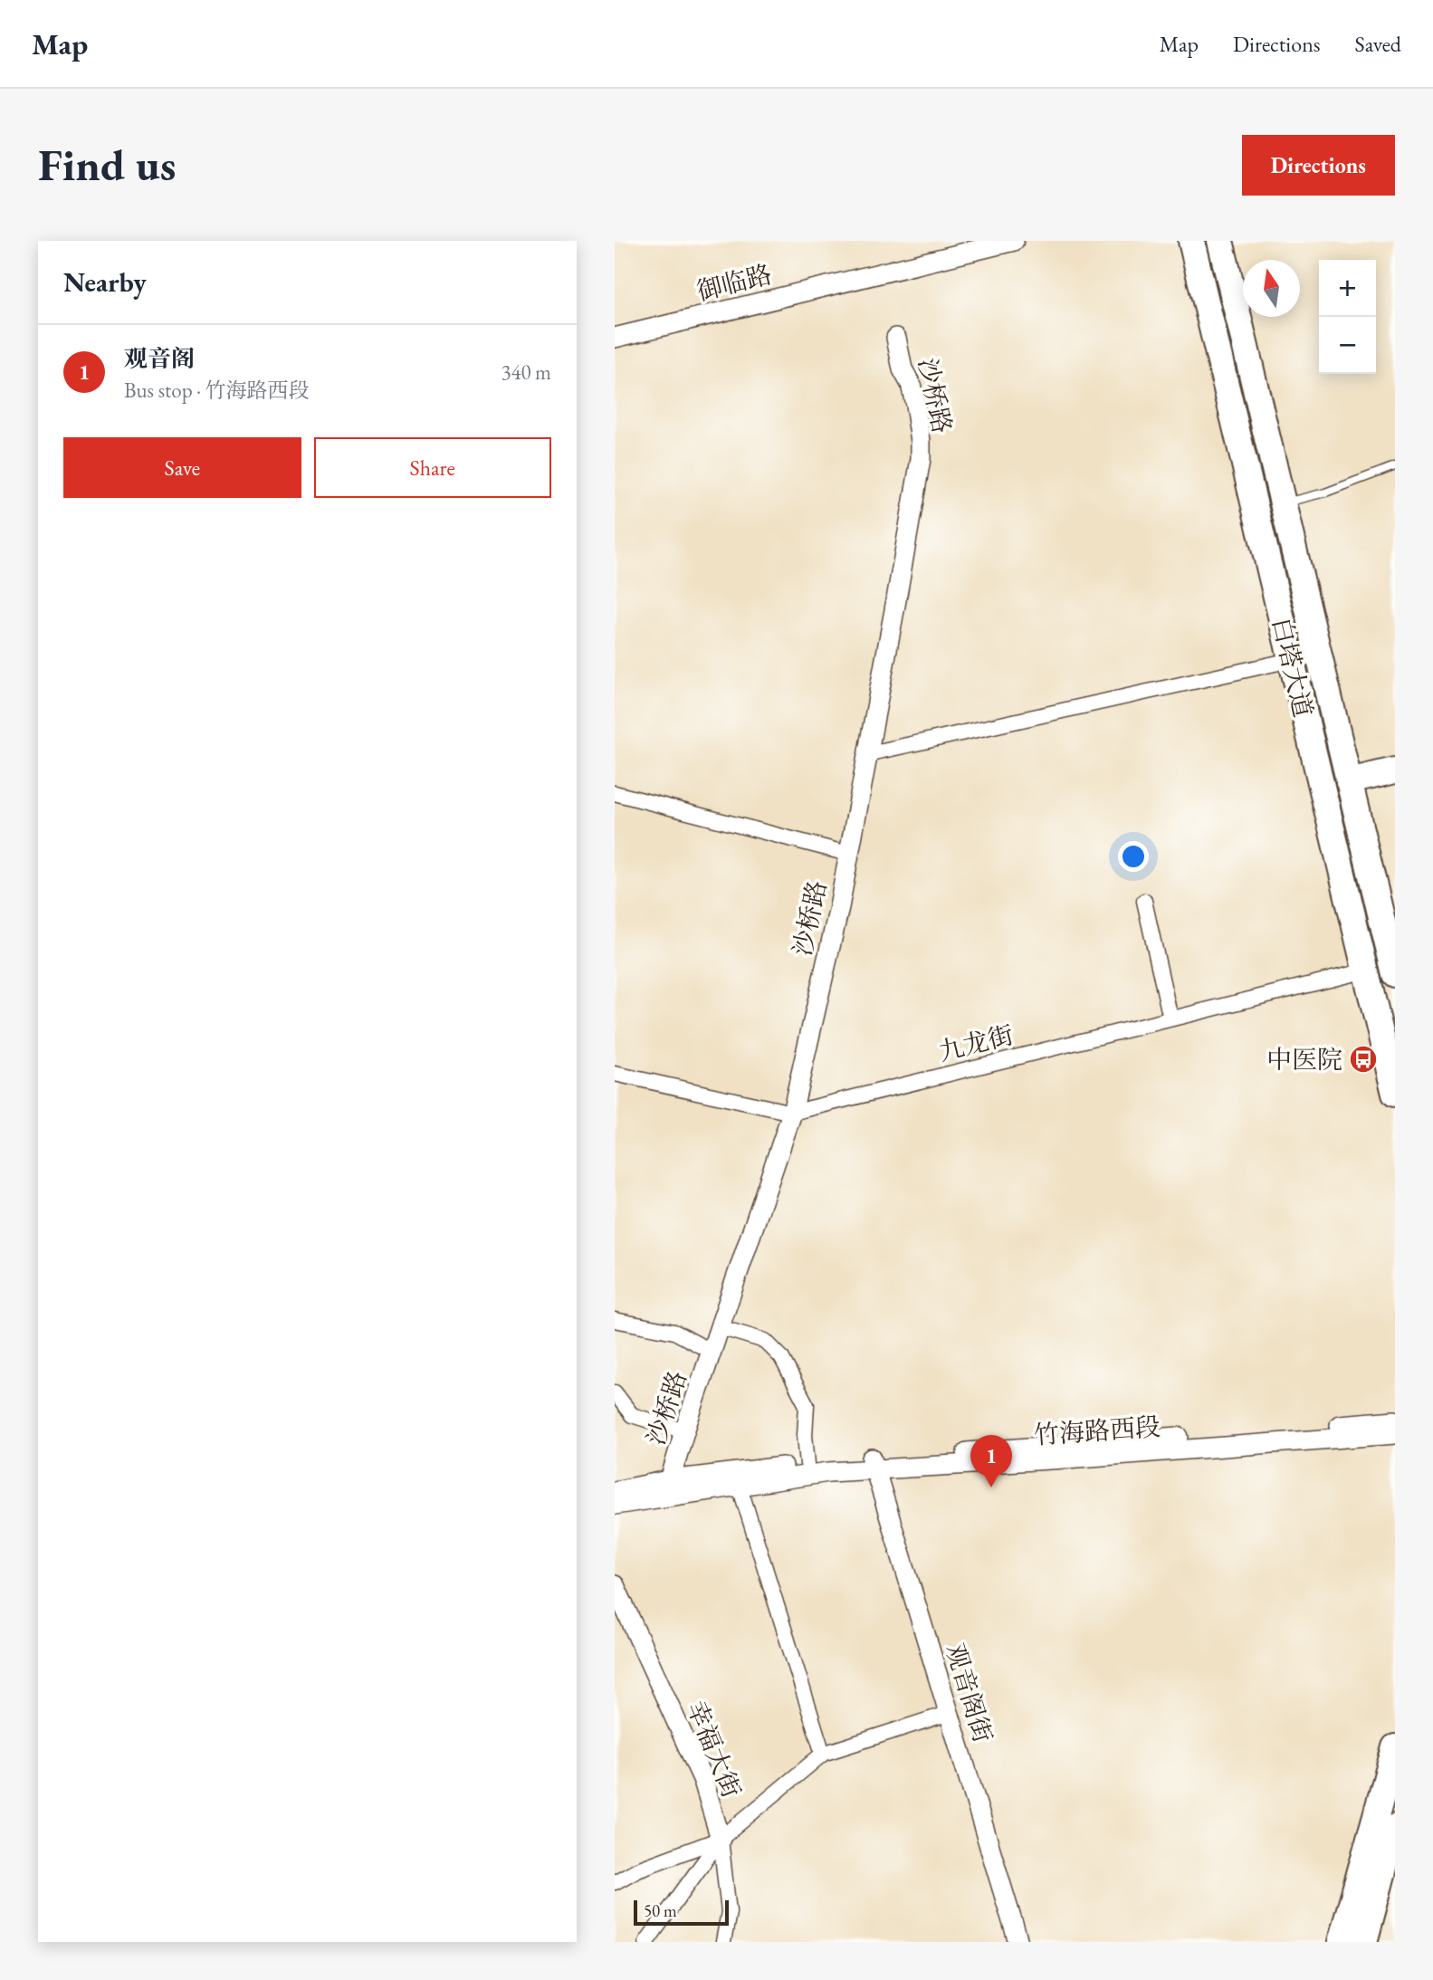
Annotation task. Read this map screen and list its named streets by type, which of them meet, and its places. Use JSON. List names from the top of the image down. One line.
{"streets":{"highway":["白塔大道"],"street":["御临路","沙桥路","九龙街","竹海路西段","观音阁街","幸福大街"]},"crossings":[["沙桥路","九龙街"],["沙桥路","竹海路西段"],["白塔大道","九龙街"],["竹海路西段","观音阁街"]],"places":{"bus stop":["中医院"]},"scale_bar":"50 m","north":"top","page":{"header":"Map","nav":["Map","Directions","Saved"],"buttons":["Directions",["Save","Share"]],"title":"Find us","heading":"Nearby","map_buttons":["+","−"],"list":[{"mark":"1","name":"观音阁","note":"Bus stop · 竹海路西段","value":"340 m"}],"pins":"1","scale":"50 m"}}
